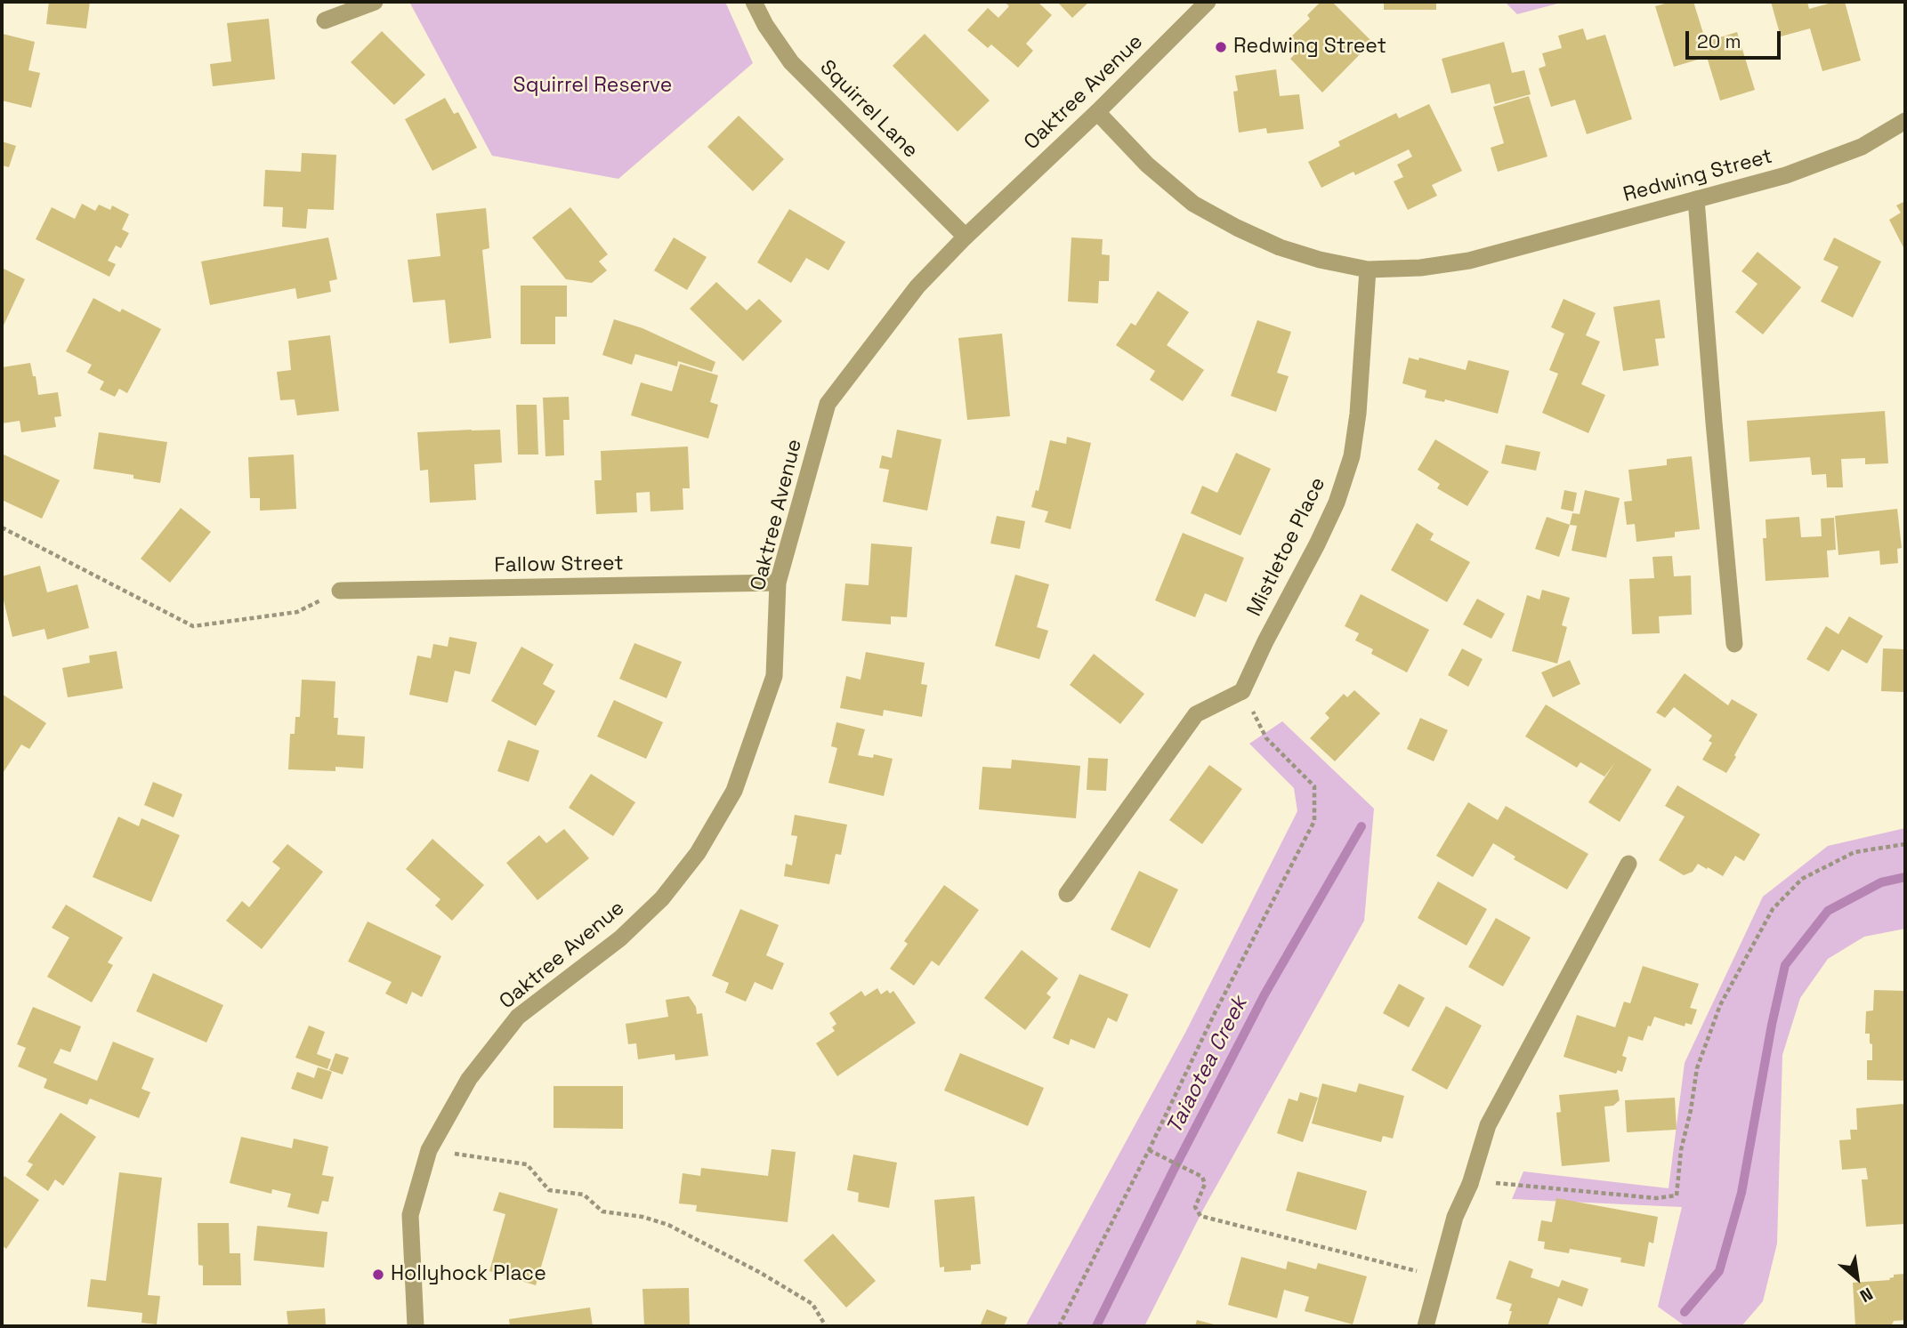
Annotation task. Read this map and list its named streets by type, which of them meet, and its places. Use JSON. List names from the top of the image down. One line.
{"streets":{"street":["Oaktree Avenue","Squirrel Lane","Redwing Street","Mistletoe Place","Fallow Street"]},"crossings":[["Oaktree Avenue","Squirrel Lane"],["Oaktree Avenue","Redwing Street"],["Oaktree Avenue","Fallow Street"],["Redwing Street","Mistletoe Place"]],"water":["Taiaotea Creek"],"parks":["Squirrel Reserve"],"places":["Redwing Street","Hollyhock Place"],"scale_bar":"20 m","north":"bottom right"}
